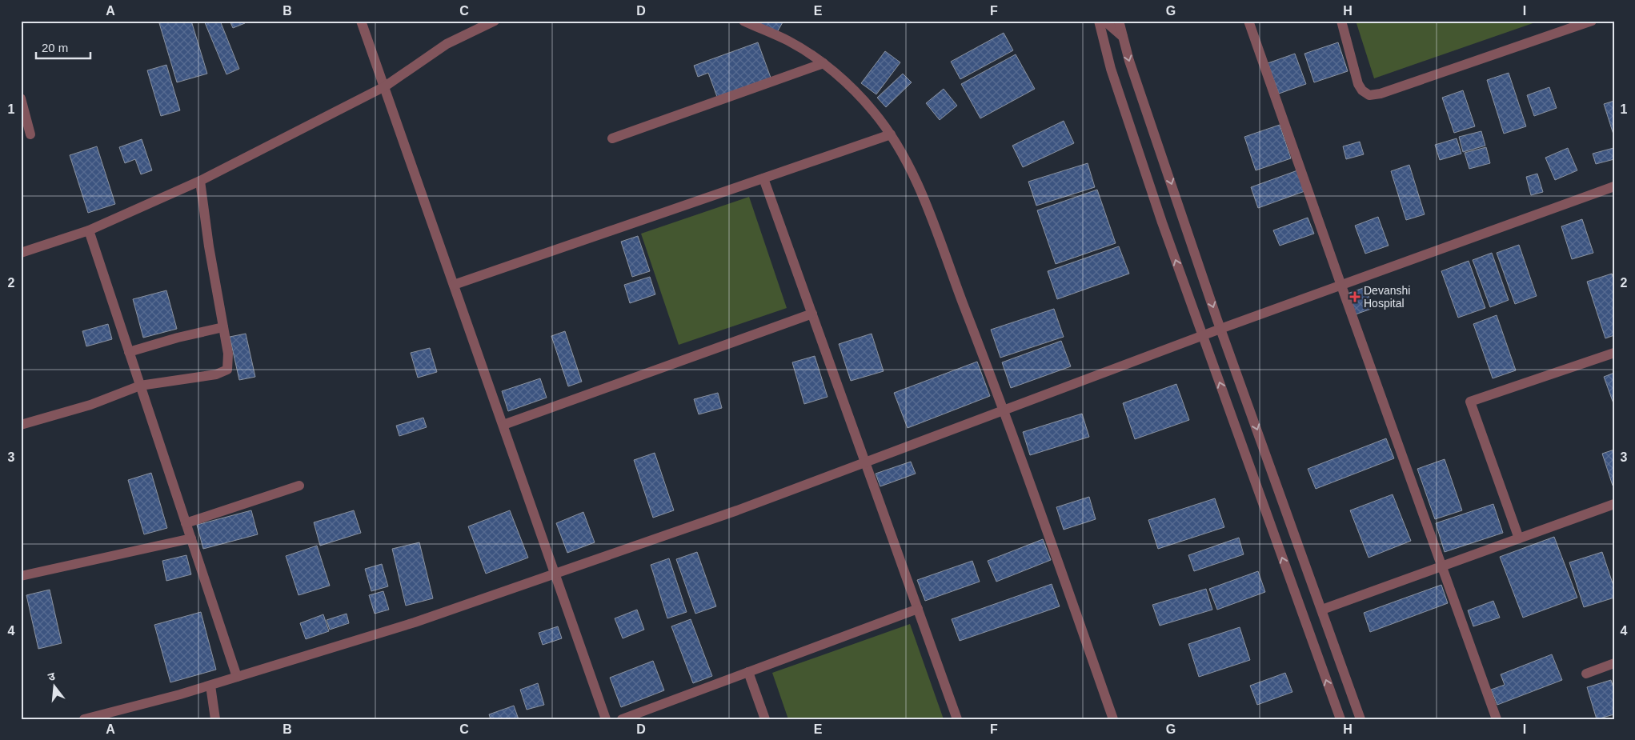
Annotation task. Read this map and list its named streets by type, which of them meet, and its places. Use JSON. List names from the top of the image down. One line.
{"places":{"health":["Devanshi Hospital"]},"scale_bar":"20 m","north":"top","grid":{"columns":["A","B","C","D","E","F","G","H","I"],"rows":["1","2","3","4"]}}
